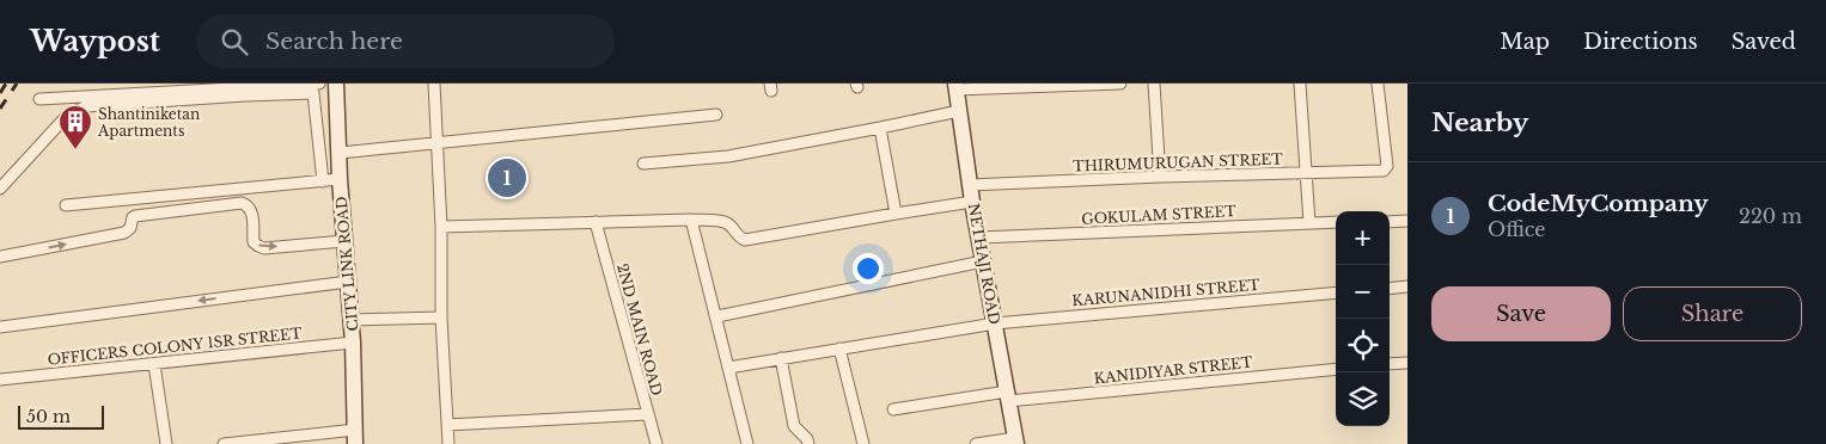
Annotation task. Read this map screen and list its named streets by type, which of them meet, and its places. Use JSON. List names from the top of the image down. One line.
{"streets":{"street":["THIRUMURUGAN STREET","GOKULAM STREET","CITY LINK ROAD","NETHAJI ROAD","KARUNANIDHI STREET","2ND MAIN ROAD","OFFICERS COLONY 1SR STREET","KANIDIYAR STREET"]},"crossings":[["THIRUMURUGAN STREET","NETHAJI ROAD"],["GOKULAM STREET","NETHAJI ROAD"],["CITY LINK ROAD","OFFICERS COLONY 1SR STREET"],["NETHAJI ROAD","KARUNANIDHI STREET"],["NETHAJI ROAD","KANIDIYAR STREET"]],"places":{"building":["Shantiniketan Apartments"]},"scale_bar":"50 m","page":{"header":"Waypost","search":"Search here","nav":["Map","Directions","Saved"],"heading":"Nearby","pins":"1","list":[{"mark":"1","name":"CodeMyCompany","note":"Office","value":"220 m"}],"map_buttons":["+","−"],"buttons":["Save","Share"],"scale":"50 m"}}
